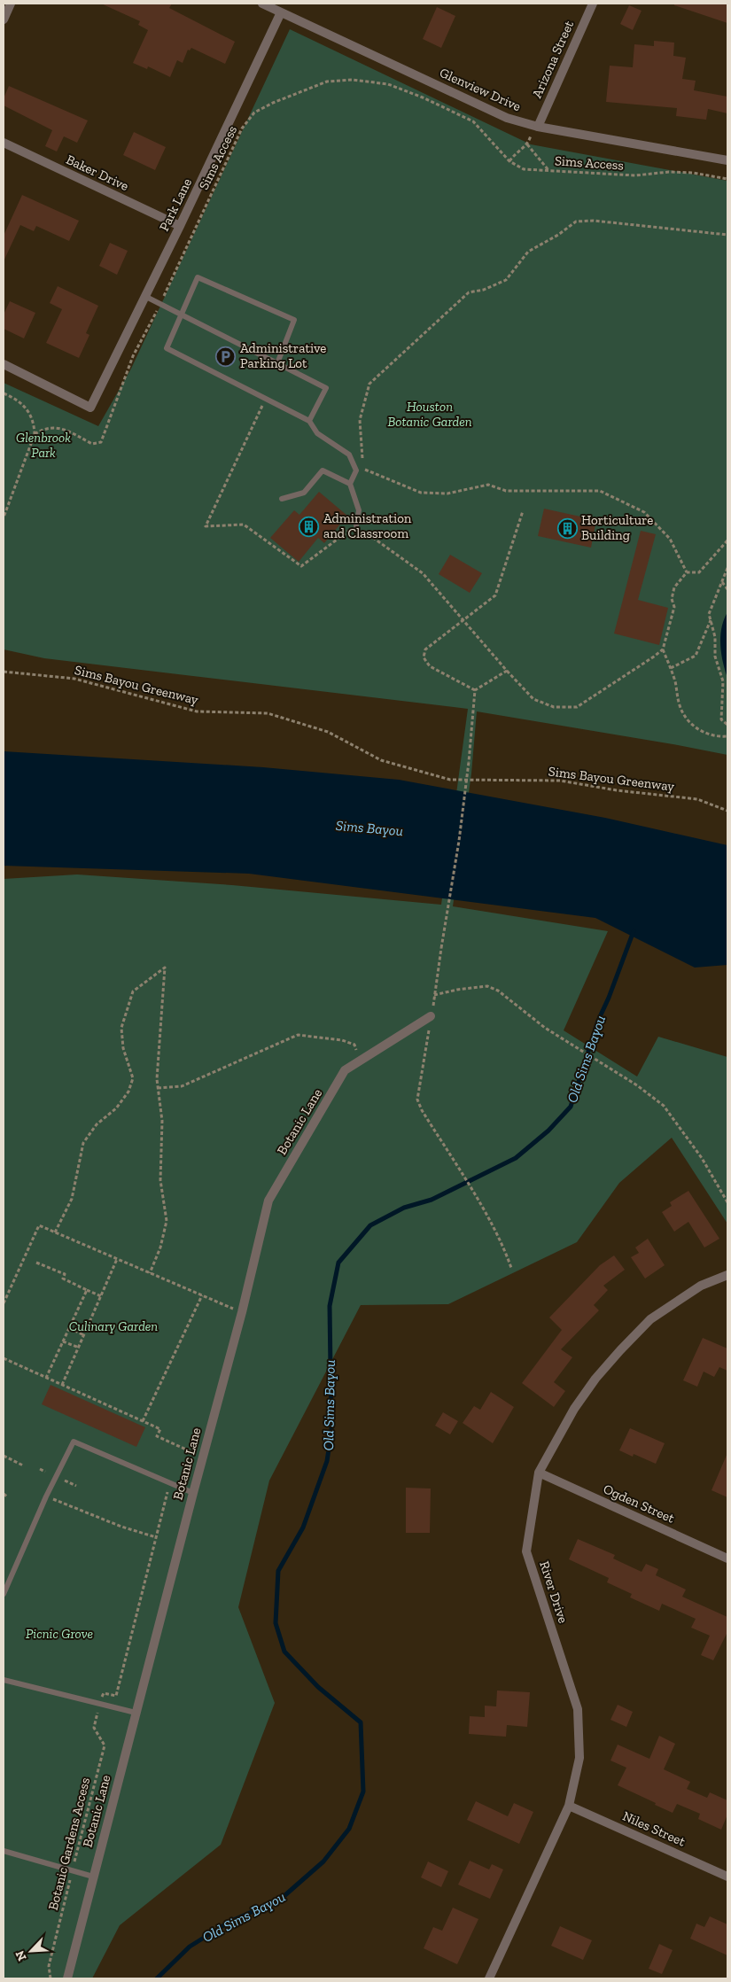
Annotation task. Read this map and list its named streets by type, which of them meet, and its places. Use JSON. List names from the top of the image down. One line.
{"streets":{"street":["Arizona Street","Glenview Drive","Baker Drive","Park Lane","Botanic Lane","Ogden Street","River Drive","Niles Street"],"path":["Sims Access","Sims Bayou Greenway","Botanic Gardens Access"]},"crossings":[["Arizona Street","Glenview Drive"],["Glenview Drive","Park Lane"],["Baker Drive","Park Lane"],["Ogden Street","River Drive"],["River Drive","Niles Street"]],"water":["Sims Bayou","Old Sims Bayou"],"parks":["Houston Botanic Garden","Glenbrook Park","Culinary Garden","Picnic Grove"],"places":{"parking":["Administrative Parking Lot"],"building":["Administration and Classroom","Horticulture Building"]},"north":"bottom left"}
